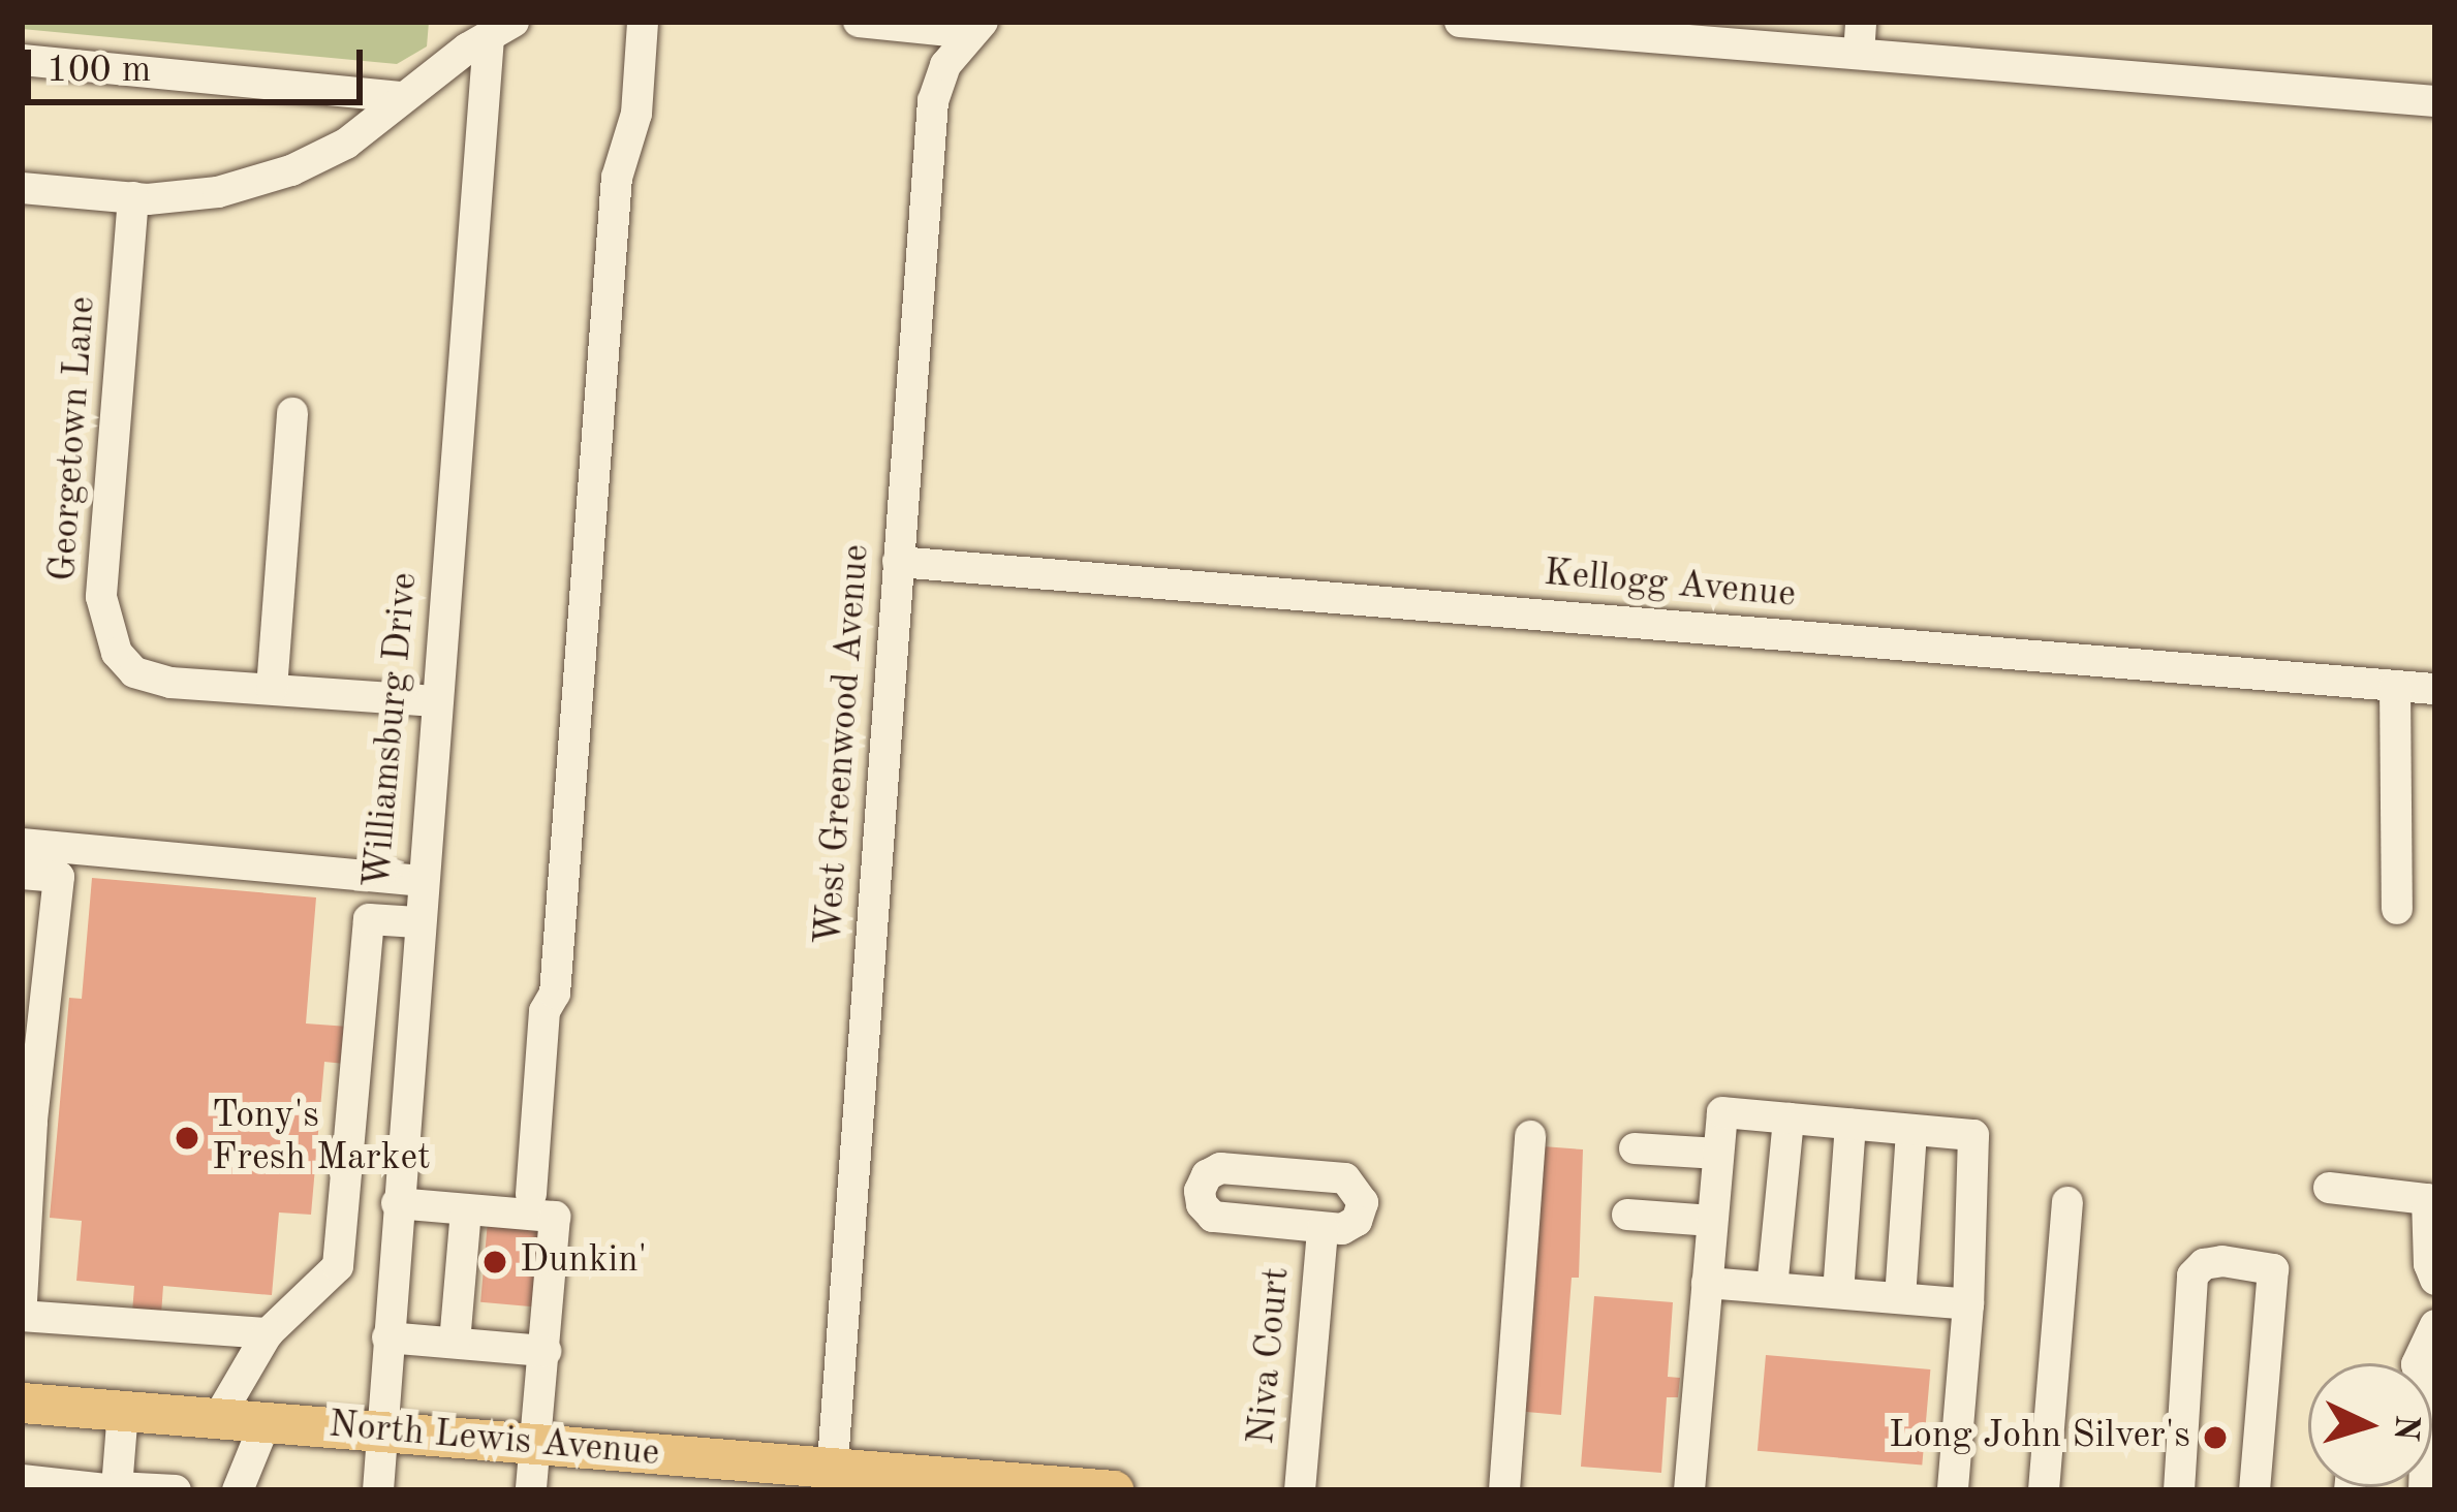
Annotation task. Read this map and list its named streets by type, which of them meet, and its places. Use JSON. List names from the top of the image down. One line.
{"streets":{"main road":["North Lewis Avenue"],"street":["Georgetown Lane","Kellogg Avenue","Williamsburg Drive","West Greenwood Avenue","Niva Court"]},"crossings":[["Georgetown Lane","Williamsburg Drive"],["Kellogg Avenue","West Greenwood Avenue"],["Williamsburg Drive","North Lewis Avenue"],["West Greenwood Avenue","North Lewis Avenue"]],"places":["Tony's Fresh Market","Dunkin'","Long John Silver's"],"scale_bar":"100 m","north":"right"}
